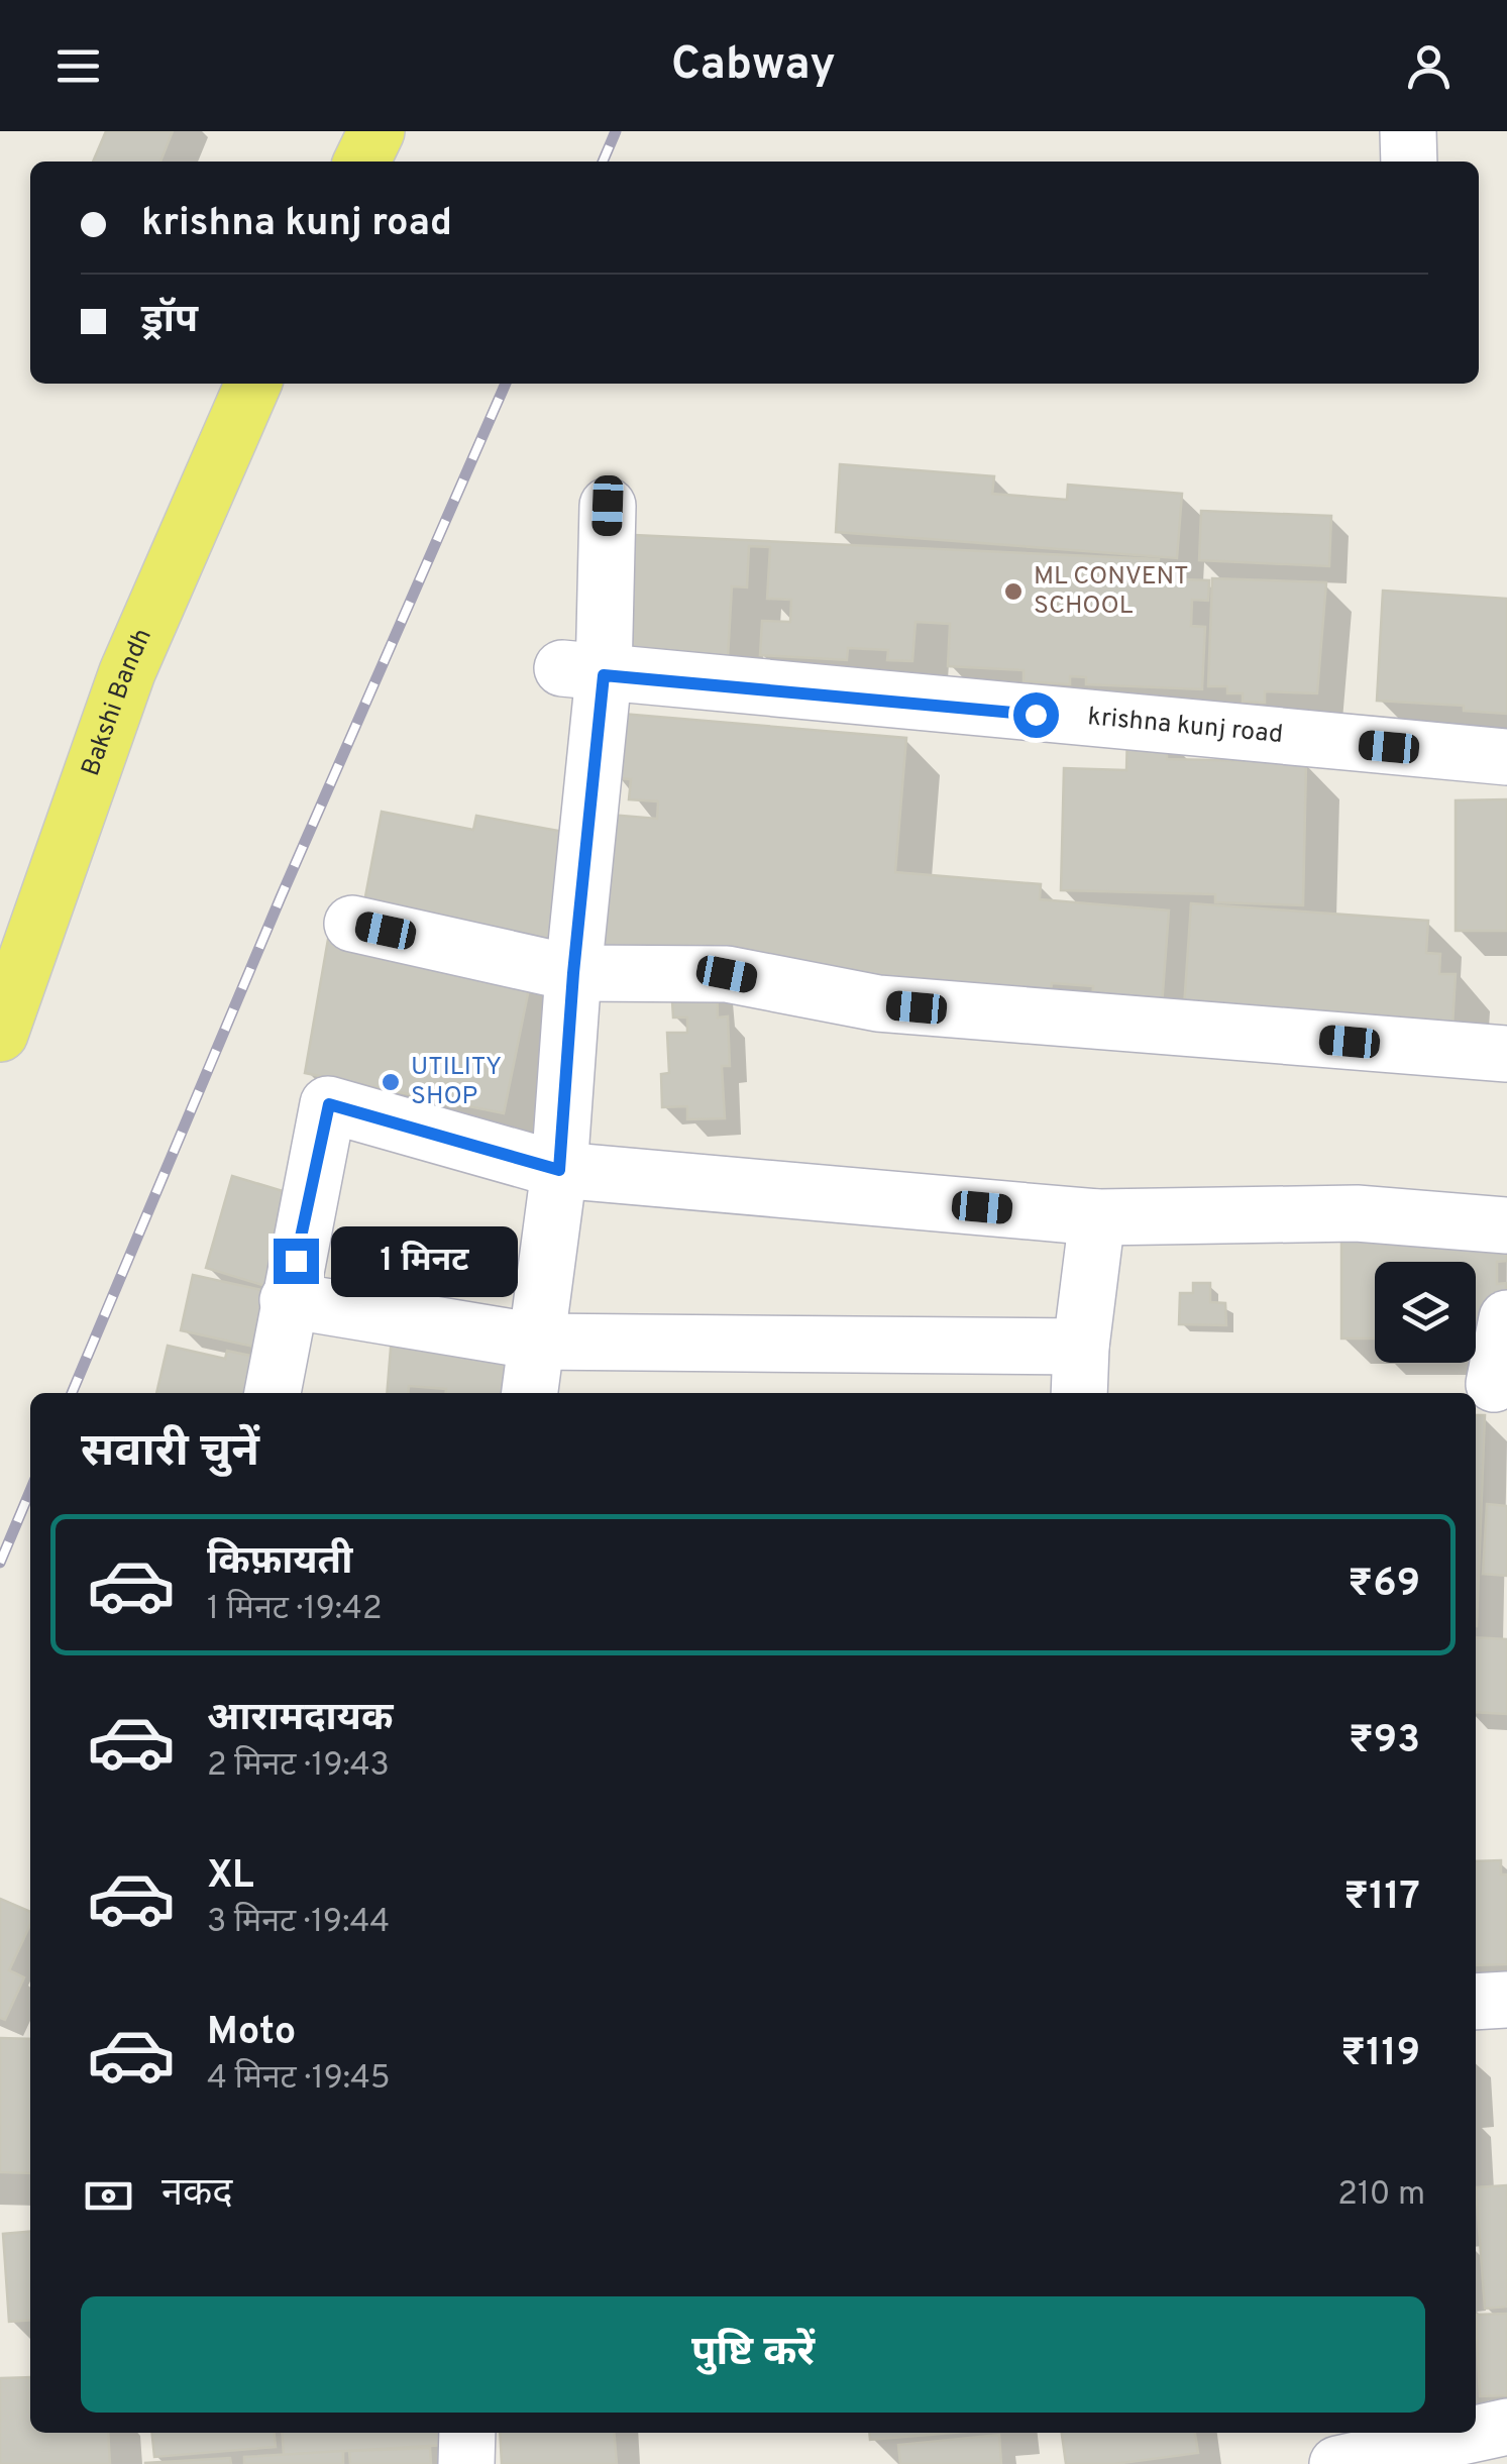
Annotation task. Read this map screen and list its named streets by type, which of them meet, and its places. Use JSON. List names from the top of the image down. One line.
{"streets":{"main road":["Bakshi Bandh"],"street":["krishna kunj road"]},"places":["ML CONVENT SCHOOL","UTILITY SHOP"],"page":{"header":"Cabway","banner":["krishna kunj road","ड्रॉप"],"bubble":"1 मिनट","heading":"सवारी चुनें","list":[{"name":"किफ़ायती","note":"1 मिनट · 19:42","value":"₹69"},{"name":"आरामदायक","note":"2 मिनट · 19:43","value":"₹93"},{"name":"XL","note":"3 मिनट · 19:44","value":"₹117"},{"name":"Moto","note":"4 मिनट · 19:45","value":"₹119"}],"pay":["नकद","210 m"],"buttons":"पुष्टि करें"}}
